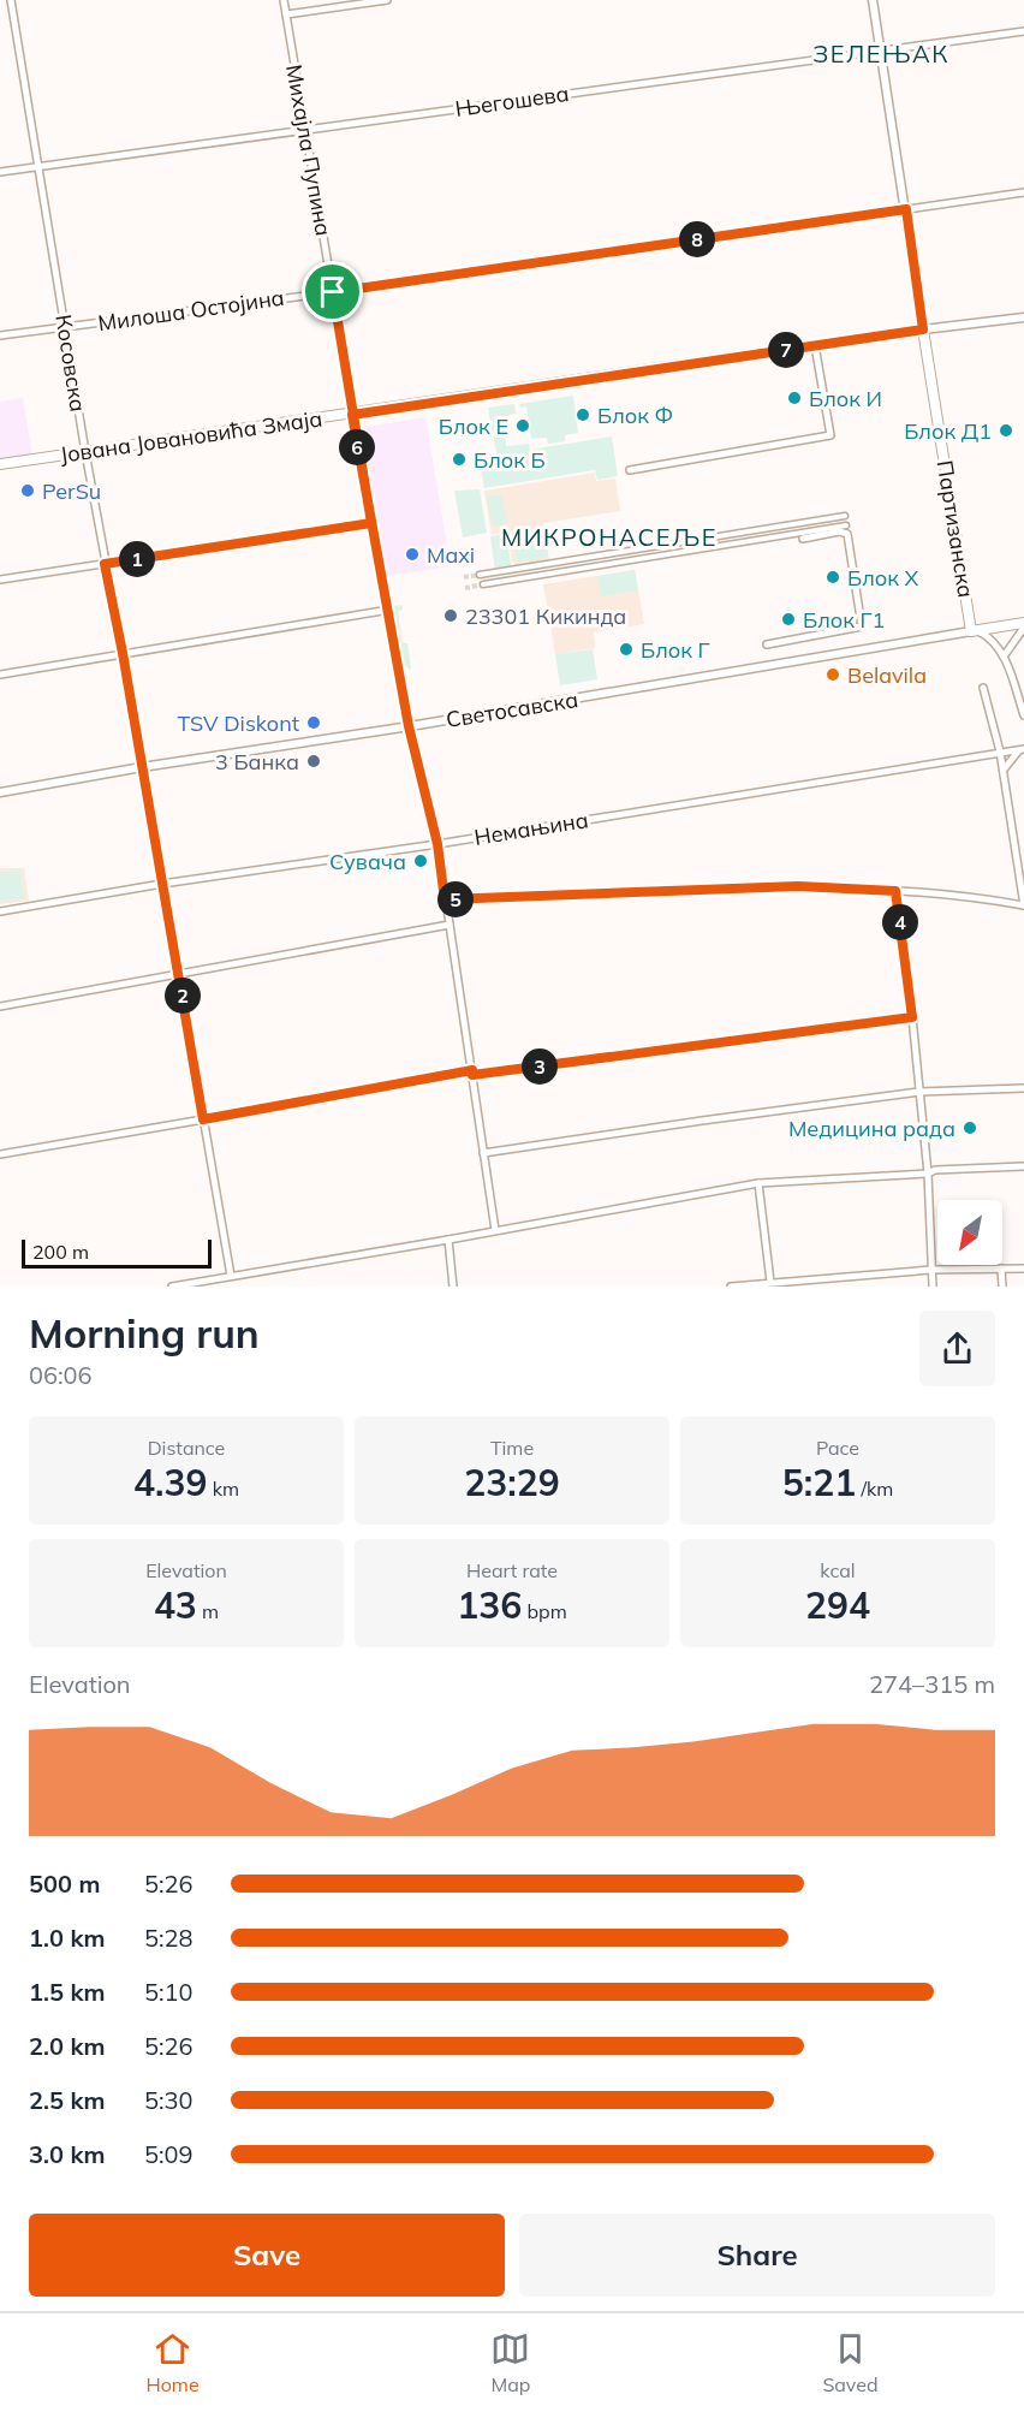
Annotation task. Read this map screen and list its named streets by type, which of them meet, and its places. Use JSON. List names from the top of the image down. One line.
{"streets":{"main road":["Јована Јовановића Змаја","Партизанска","Светосавска"],"street":["Његошева","Михајла Пупина","Милоша Остојина","Косовска","Немањина"]},"crossings":[["Његошева","Михајла Пупина"],["Његошева","Косовска"],["Његошева","Партизанска"],["Михајла Пупина","Милоша Остојина"],["Михајла Пупина","Јована Јовановића Змаја"],["Михајла Пупина","Светосавска"],["Михајла Пупина","Немањина"],["Милоша Остојина","Косовска"],["Милоша Остојина","Партизанска"],["Косовска","Јована Јовановића Змаја"],["Косовска","Светосавска"],["Косовска","Немањина"],["Јована Јовановића Змаја","Партизанска"],["Партизанска","Светосавска"]],"districts":["ЗЕЛЕЊАК","МИКРОНАСЕЉЕ"],"places":["Блок И","Блок Ф","Блок Е","Блок Д1","Блок Б","PerSu","Maxi","Блок Х","23301 Кикинда","Блок Г1","Блок Г","Belavila","TSV Diskont","3 Банка","Сувача","Медицина рада"],"scale_bar":"200 m","north":"bottom left","page":{"pins":["8","7","6","1","5","4","2","3"],"scale":"200 m","heading":["Morning run","06:06"],"stats":[["Distance","4.39 km"],["Time","23:29"],["Pace","5:21 /km"],["Elevation","43 m"],["Heart rate","136 bpm"],["kcal","294"]],"chart":["Elevation","274–315 m"],"list":[{"name":"500 m","note":"5:26"},{"name":"1.0 km","note":"5:28"},{"name":"1.5 km","note":"5:10"},{"name":"2.0 km","note":"5:26"},{"name":"2.5 km","note":"5:30"},{"name":"3.0 km","note":"5:09"}],"buttons":["Save","Share"],"tabs":["Home","Map","Saved"]}}
